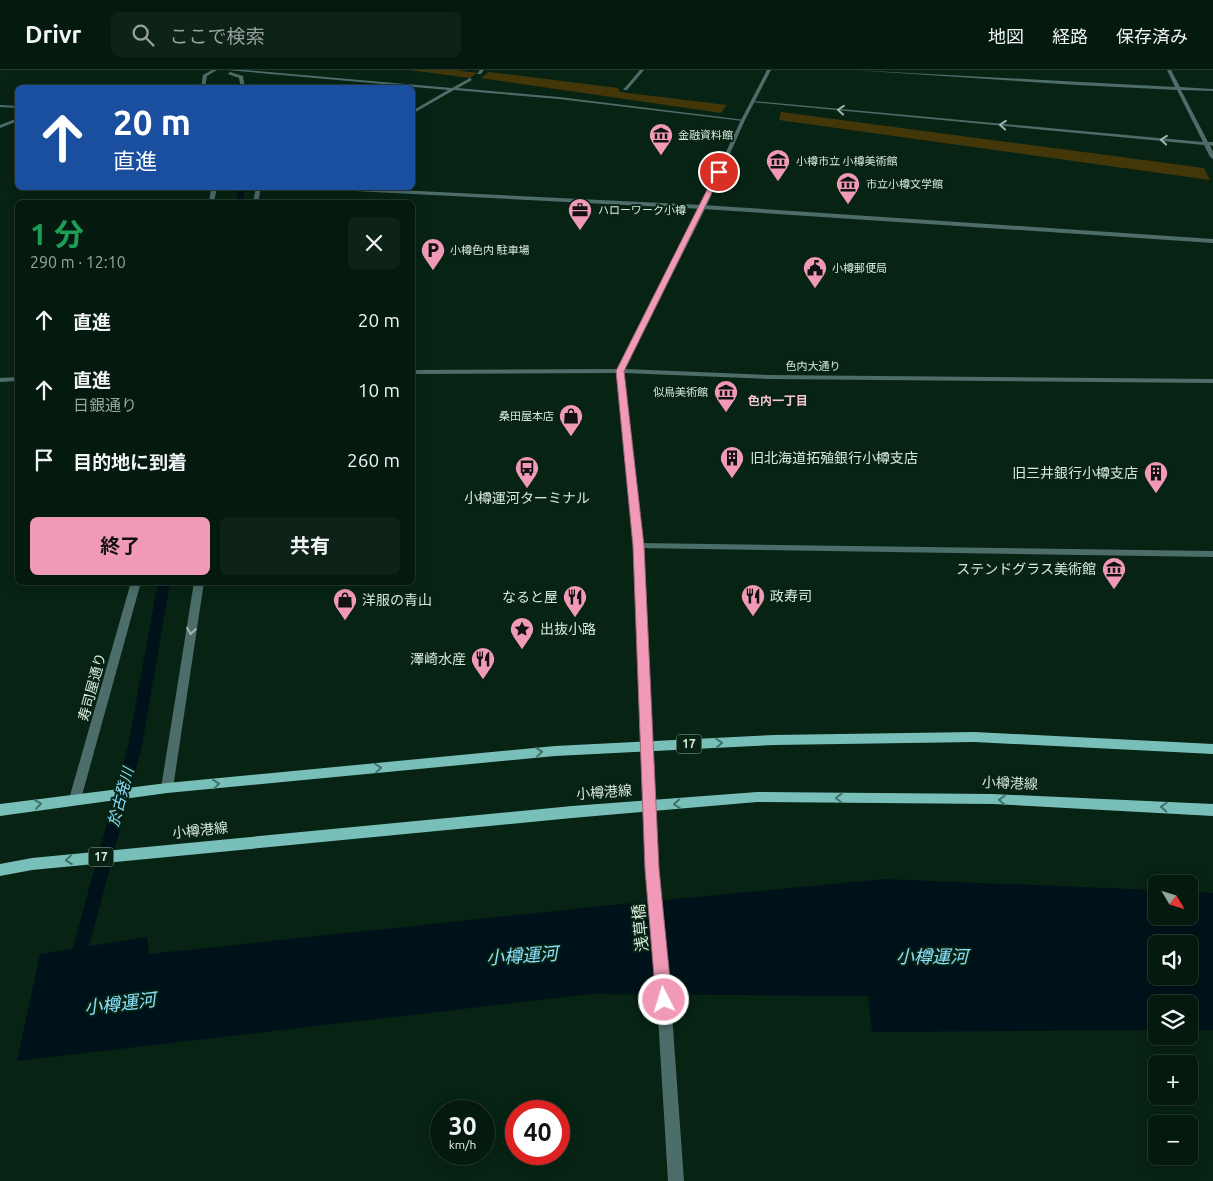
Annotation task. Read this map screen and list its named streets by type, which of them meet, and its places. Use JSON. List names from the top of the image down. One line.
{"streets":{"main road":["17","小樽港線"],"street":["色内大通り","寿司屋通り","浅草橋"]},"crossings":[["色内大通り","浅草橋"],["寿司屋通り","17"],["17","浅草橋"],["小樽港線","浅草橋"]],"districts":["色内一丁目"],"water":["於古発川","小樽運河"],"places":{"museum":["金融資料館","小樽市立 小樽美術館","市立小樽文学館","似鳥美術館","ステンドグラス美術館"],"office":["ハローワーク小樽"],"parking":["小樽色内 駐車場"],"public building":["小樽郵便局"],"shop":["桑田屋本店","洋服の青山"],"building":["旧北海道拓殖銀行小樽支店","旧三井銀行小樽支店"],"bus stop":["小樽運河ターミナル"],"restaurant":["政寿司","なると屋","澤崎水産"],"place":["出抜小路"]},"north":"bottom right","page":{"header":"Drivr","search":"ここで検索","nav":["地図","経路","保存済み"],"turn":["20 m","直進"],"heading":["1 分","290 m · 12:10"],"list":[{"name":"直進","value":"20 m"},{"name":"直進","note":"日銀通り","value":"10 m"},{"name":"目的地に到着","value":"260 m"}],"buttons":["終了","共有"],"map_buttons":["+","−"],"speed":"30 km/h","limit":"40"}}
